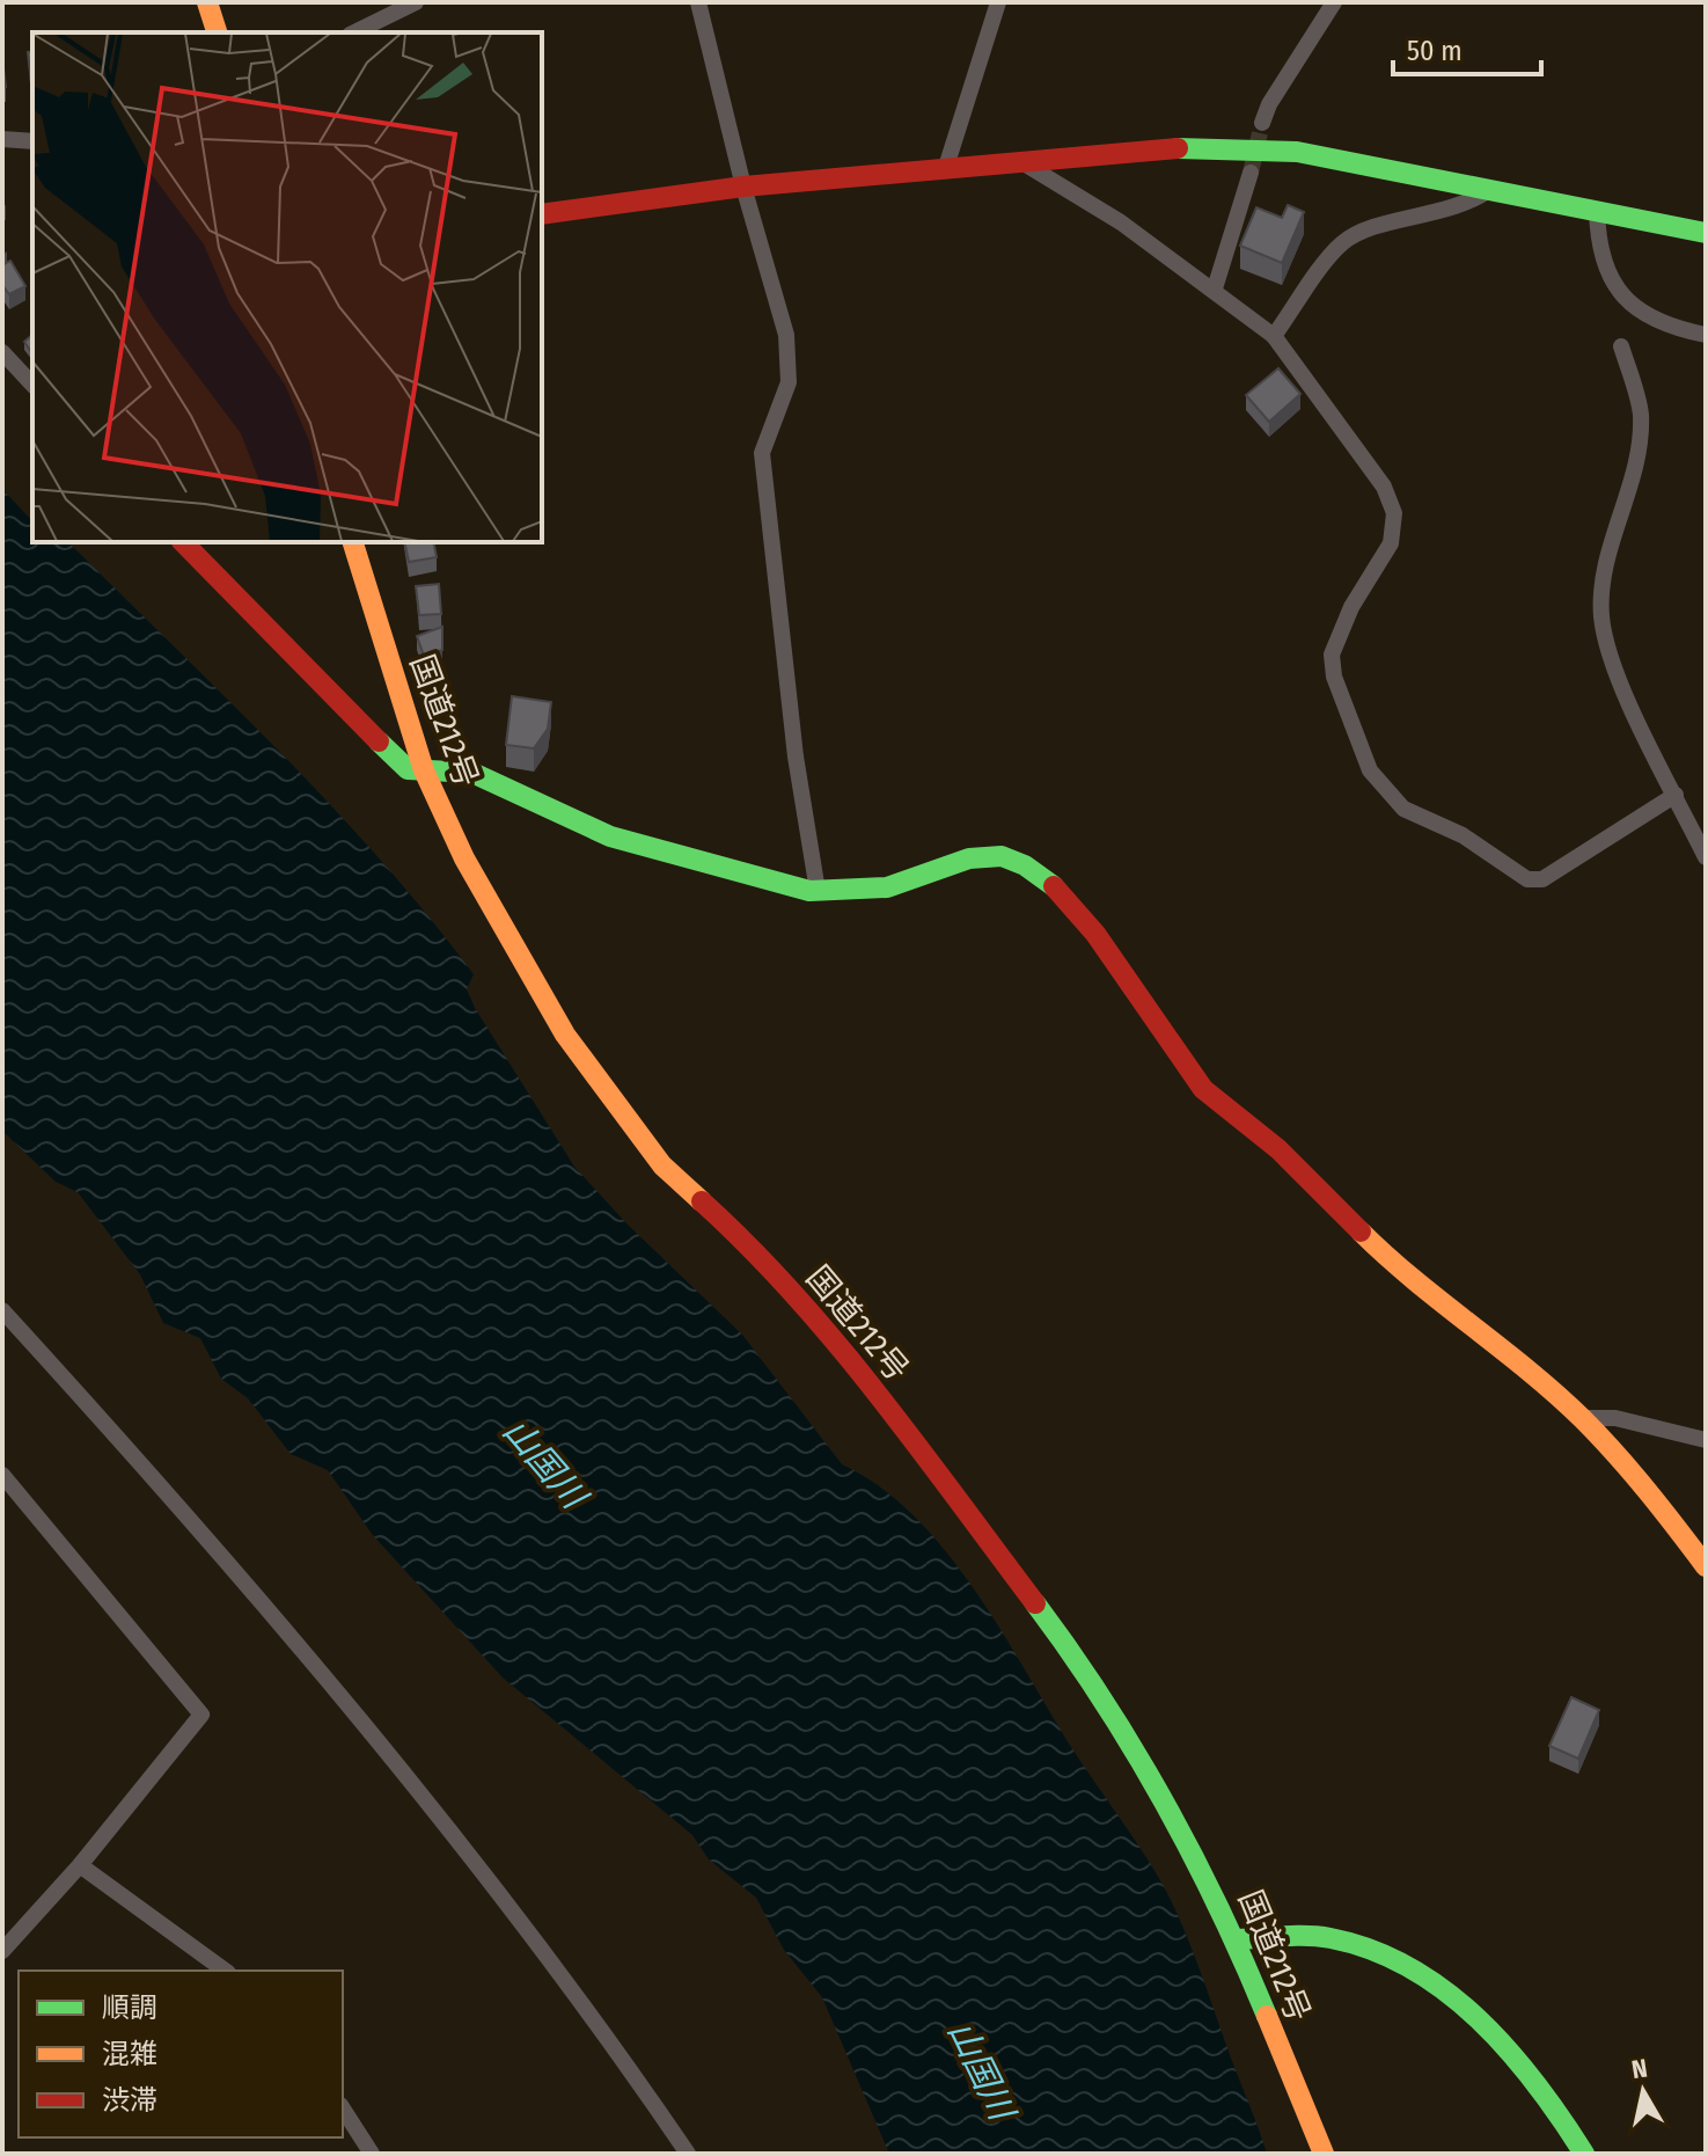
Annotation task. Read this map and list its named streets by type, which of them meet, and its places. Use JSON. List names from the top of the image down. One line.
{"streets":{"main road":["国道212号"]},"water":["山国川"],"legend":["順調","混雑","渋滞"],"scale_bar":"50 m","north":"top"}
